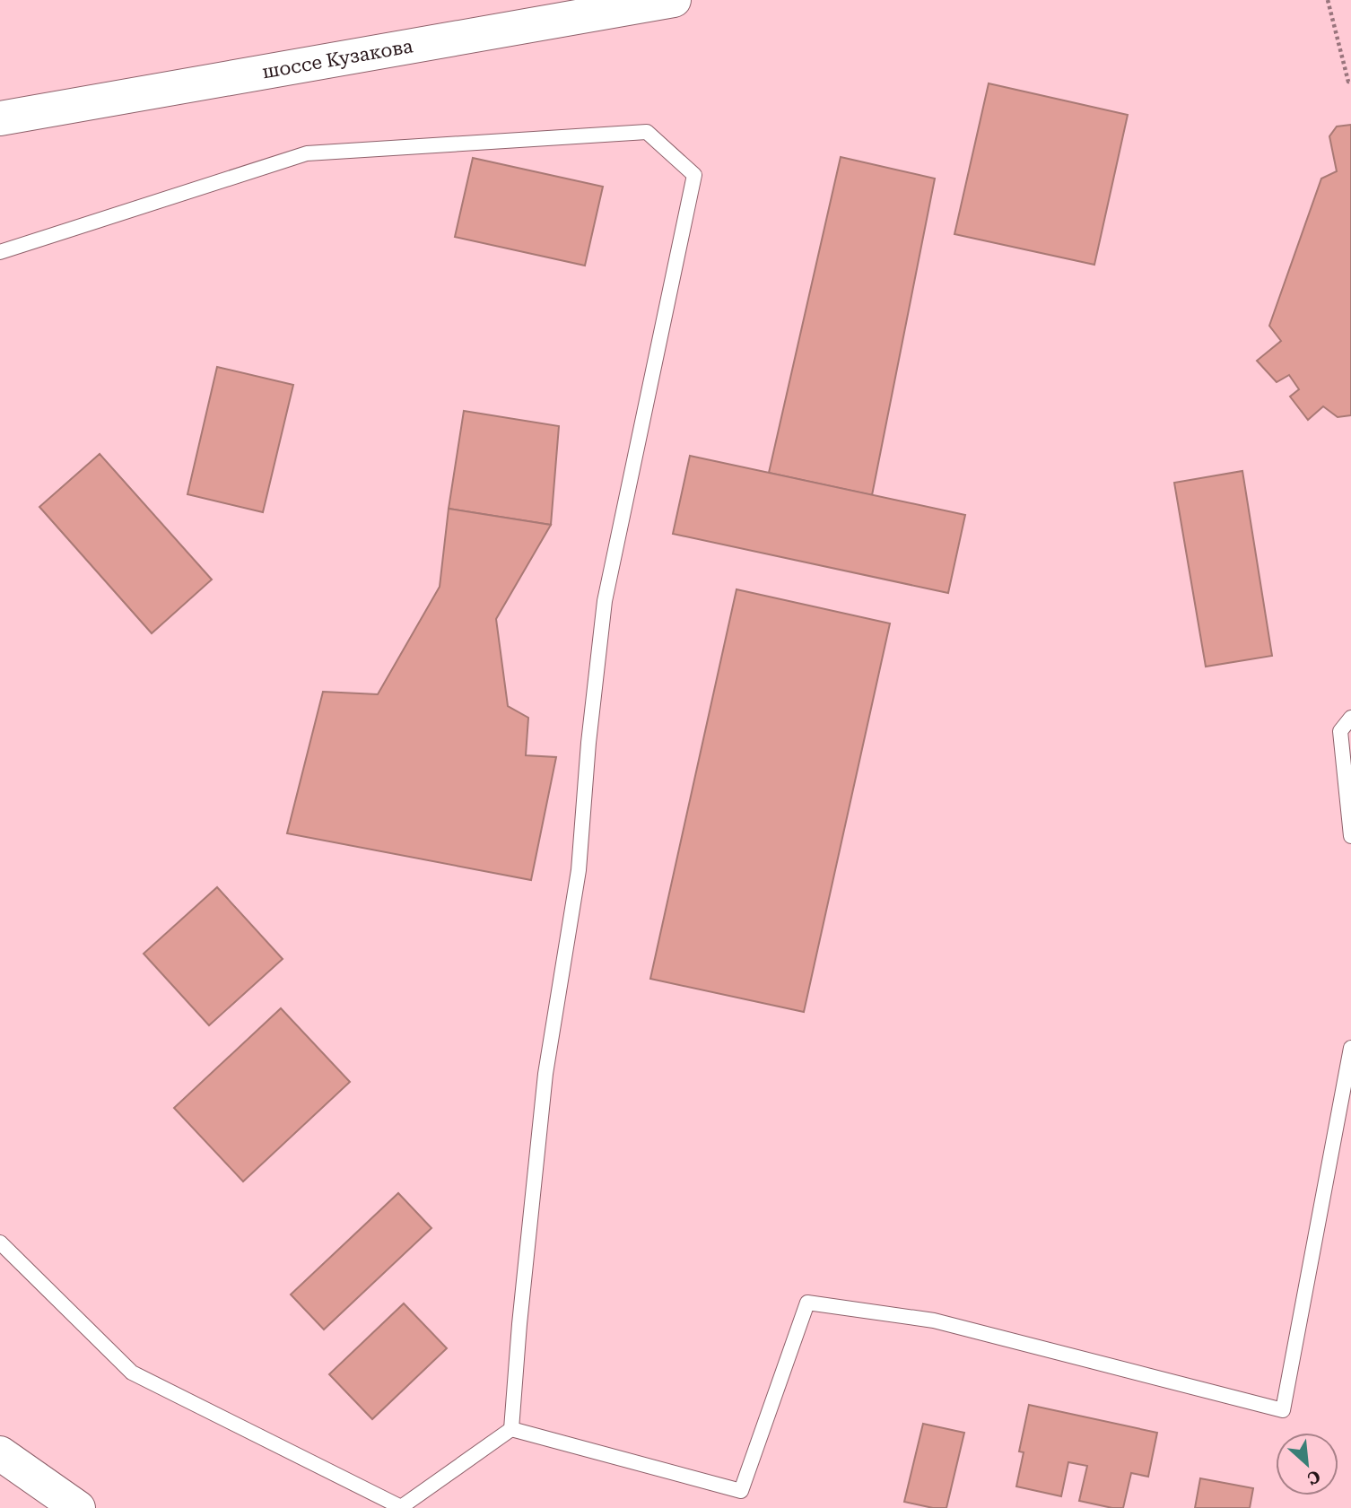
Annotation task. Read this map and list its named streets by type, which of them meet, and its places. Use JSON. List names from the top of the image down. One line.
{"streets":{"main road":["шоссе Кузакова"]},"north":"bottom right"}
